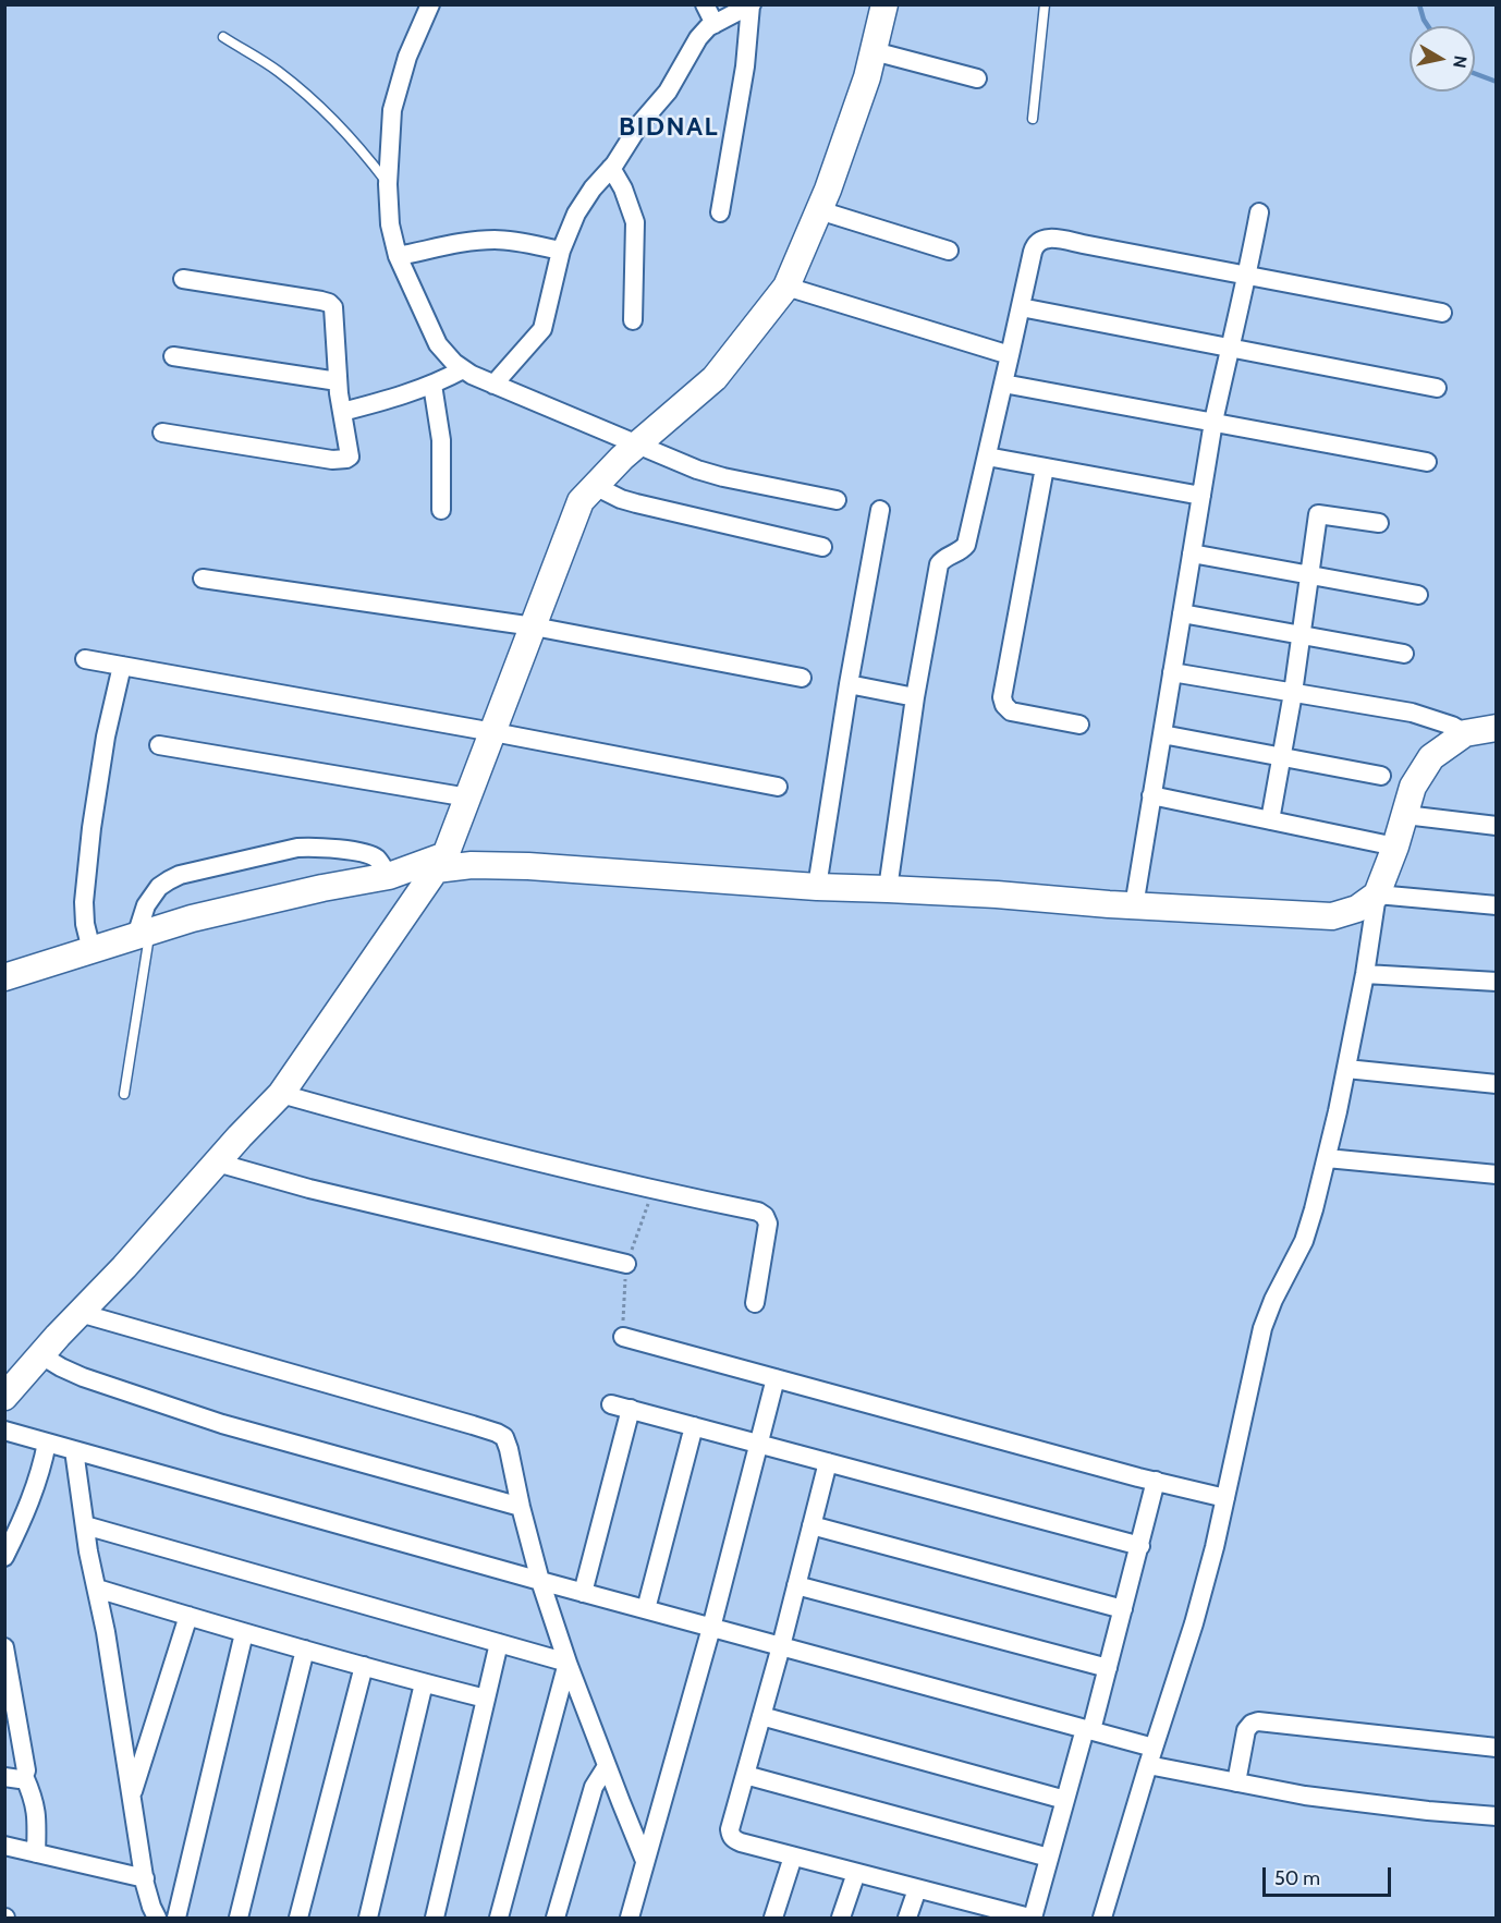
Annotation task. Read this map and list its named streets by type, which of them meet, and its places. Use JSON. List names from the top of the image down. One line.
{"districts":["BIDNAL"],"scale_bar":"50 m","north":"right"}
